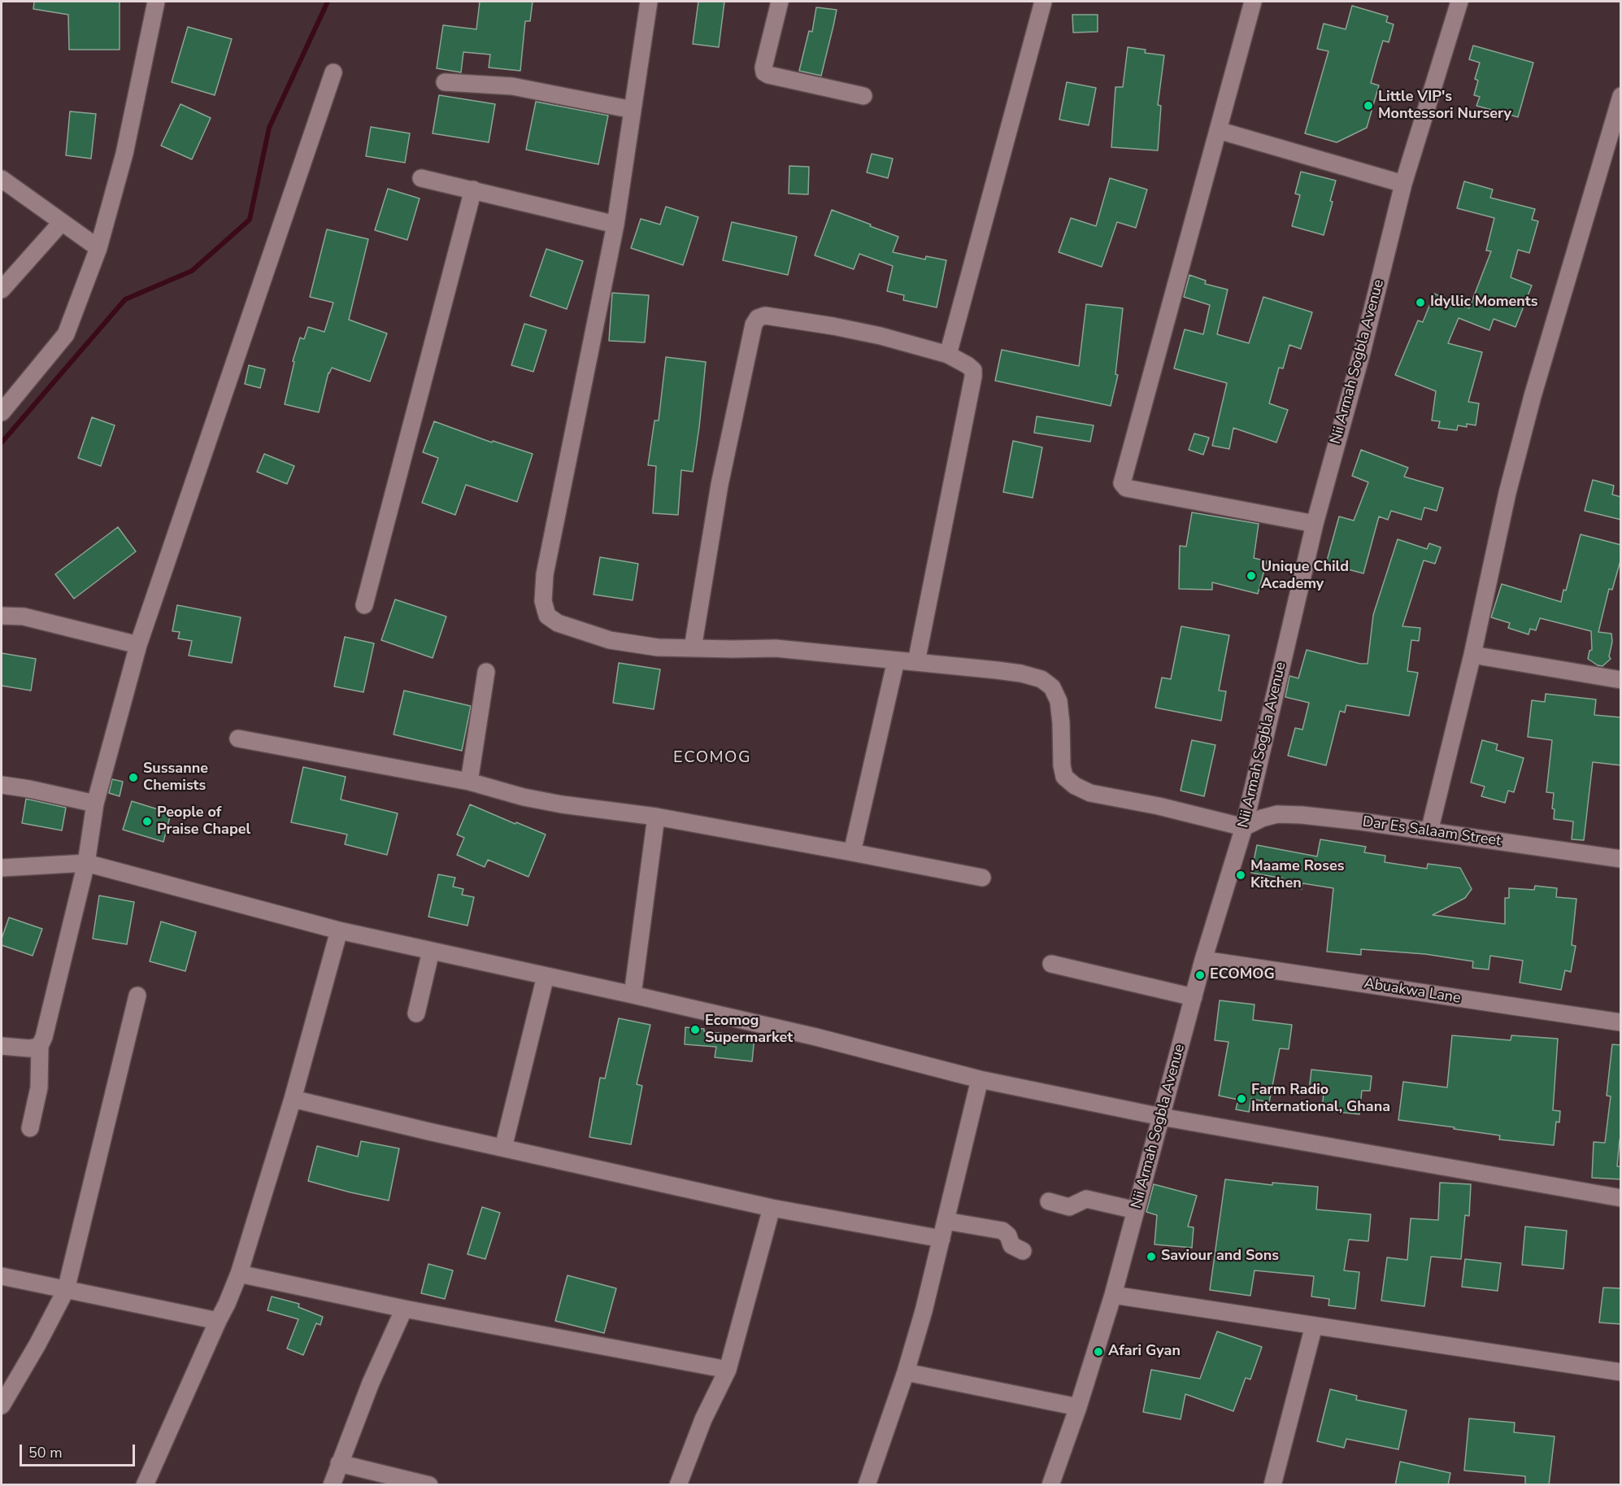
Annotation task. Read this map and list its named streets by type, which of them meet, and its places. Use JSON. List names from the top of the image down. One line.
{"streets":{"street":["Nii Armah Sogbla Avenue","Dar Es Salaam Street","Abuakwa Lane"]},"crossings":[["Nii Armah Sogbla Avenue","Dar Es Salaam Street"],["Nii Armah Sogbla Avenue","Abuakwa Lane"]],"districts":["ECOMOG"],"places":["Little VIP's Montessori Nursery","Idyllic Moments","Unique Child Academy","Sussanne Chemists","People of Praise Chapel","Maame Roses Kitchen","ECOMOG","Ecomog Supermarket","Farm Radio International, Ghana","Saviour and Sons","Afari Gyan"],"scale_bar":"50 m"}
